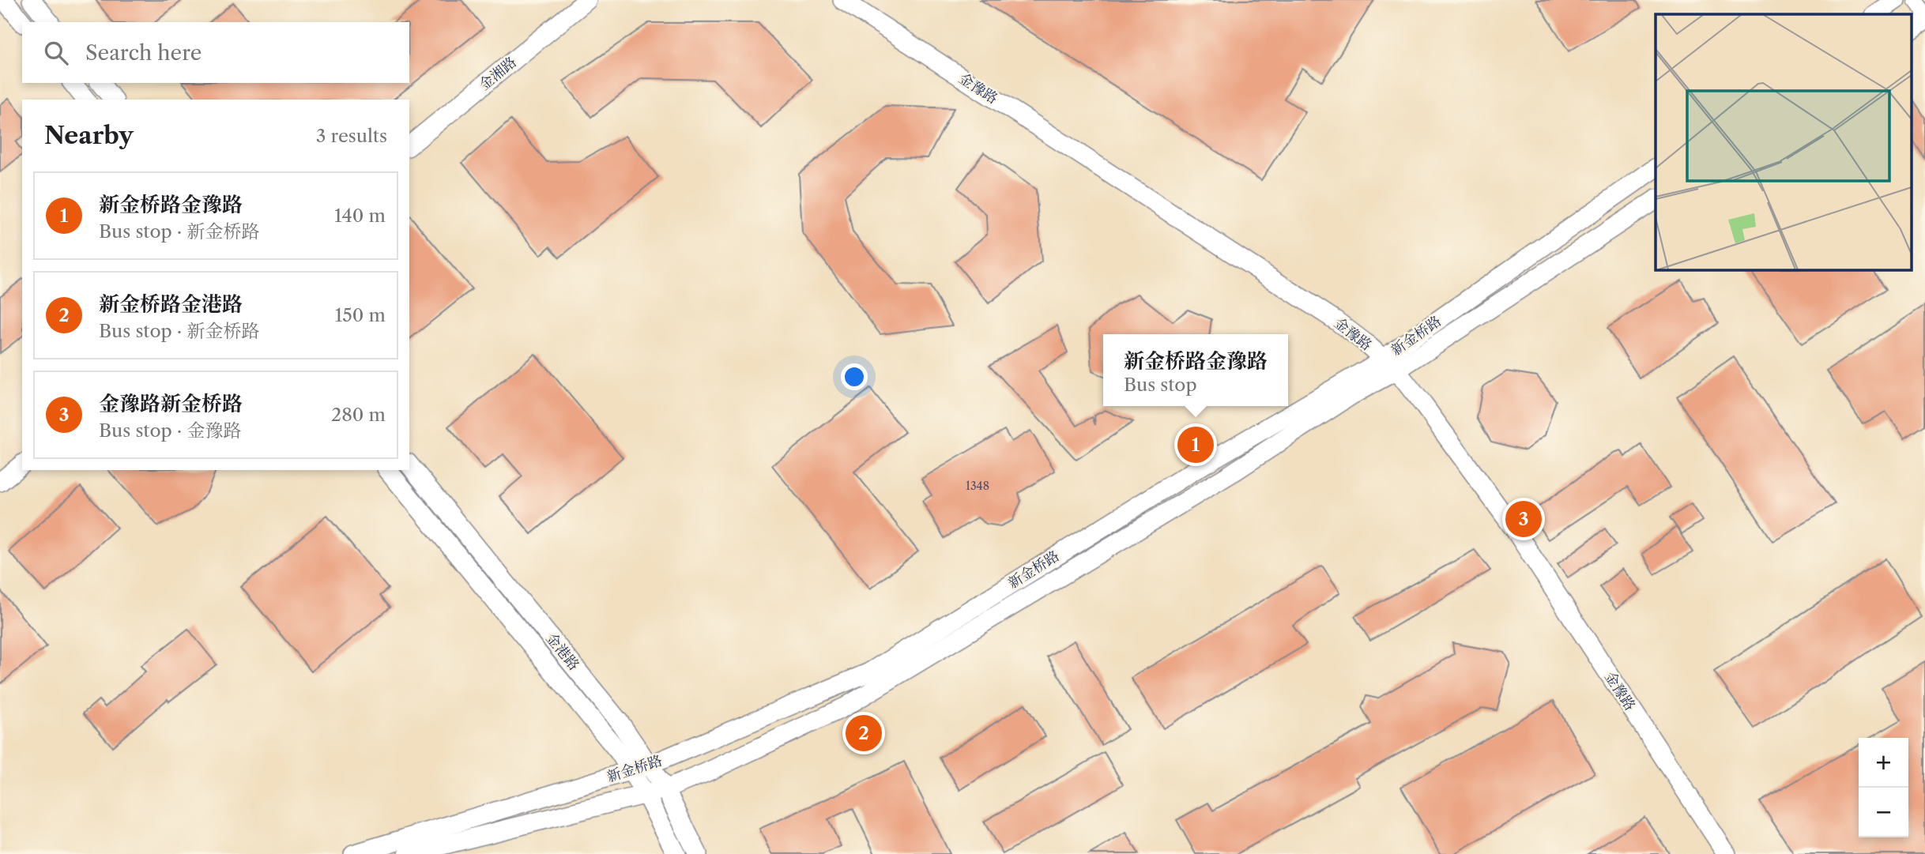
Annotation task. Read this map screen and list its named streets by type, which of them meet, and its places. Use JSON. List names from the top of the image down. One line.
{"streets":{"street":["金湘路","金豫路","新金桥路","金港路"]},"crossings":[["金豫路","新金桥路"],["新金桥路","金港路"]],"house_numbers":["1348"],"page":{"search":"Search here","heading":["Nearby","3 results"],"list":[{"mark":"1","name":"新金桥路金豫路","note":"Bus stop · 新金桥路","value":"140 m"},{"mark":"2","name":"新金桥路金港路","note":"Bus stop · 新金桥路","value":"150 m"},{"mark":"3","name":"金豫路新金桥路","note":"Bus stop · 金豫路","value":"280 m"}],"popup":["新金桥路金豫路","Bus stop"],"pins":["1","3","2"],"map_buttons":["+","−"]}}
